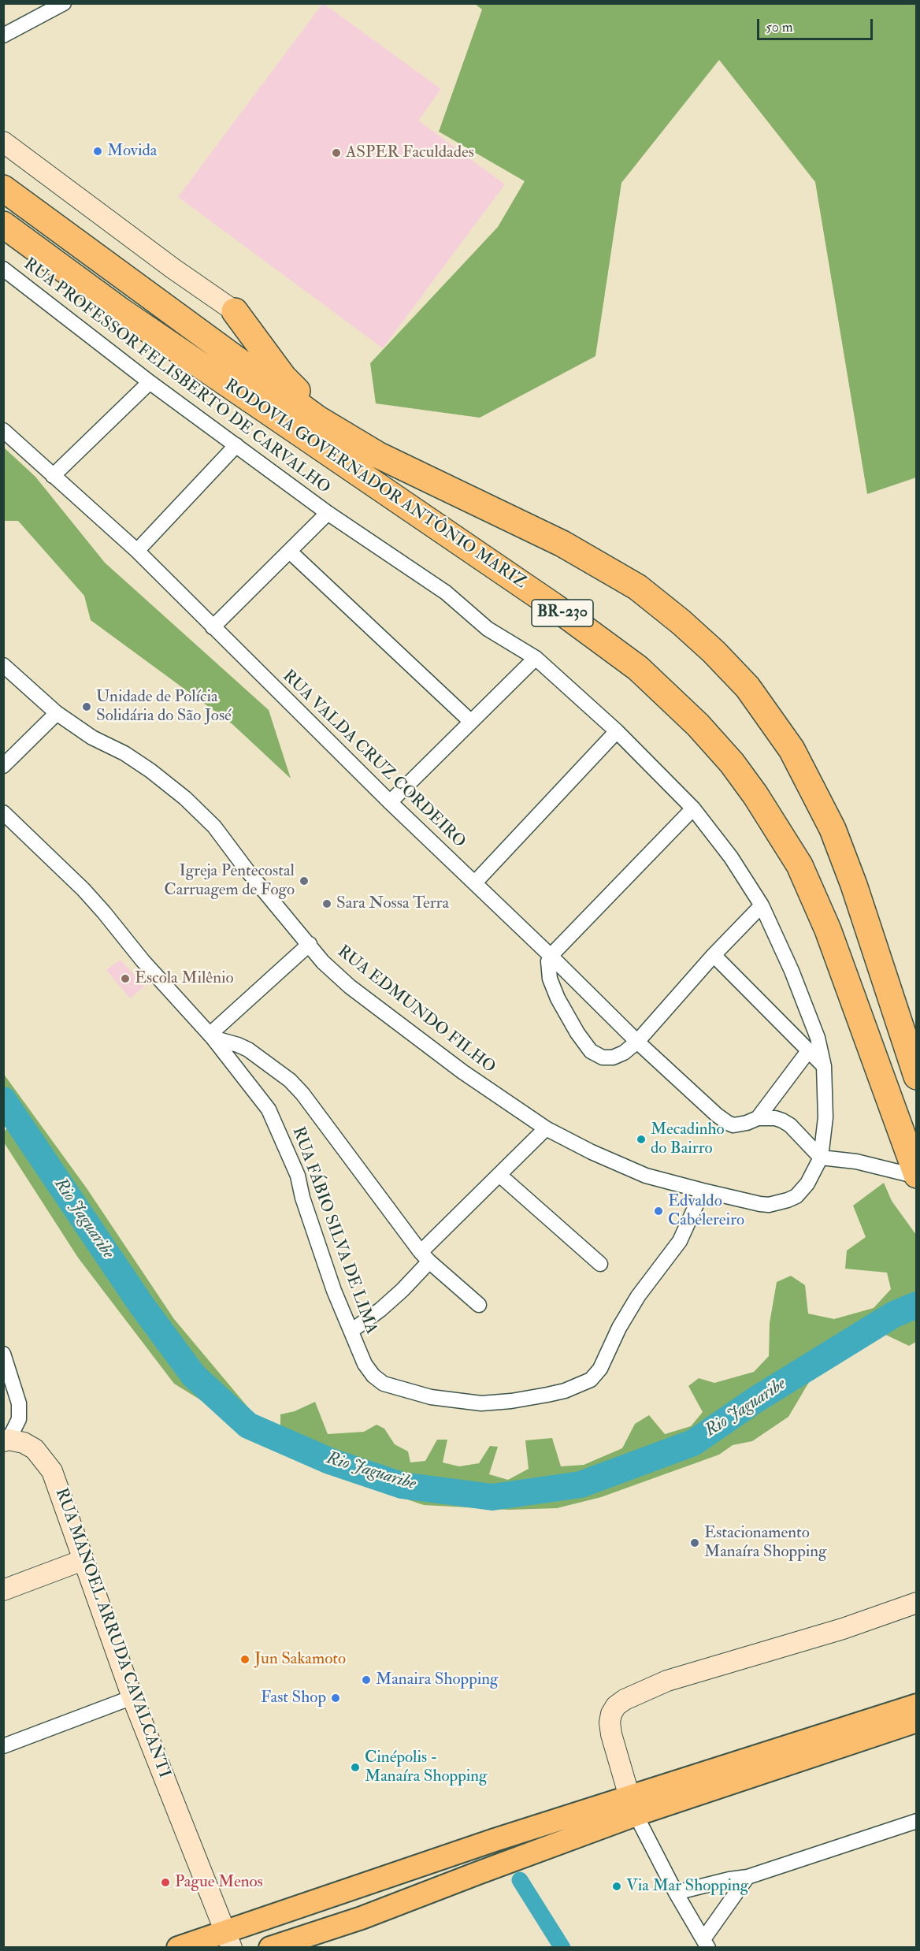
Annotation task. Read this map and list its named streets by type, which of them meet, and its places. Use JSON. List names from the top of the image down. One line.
{"streets":{"highway":["RODOVIA GOVERNADOR ANTÔNIO MARIZ","BR-230"],"street":["RUA PROFESSOR FELISBERTO DE CARVALHO","RUA VALDA CRUZ CORDEIRO","RUA EDMUNDO FILHO","RUA FÁBIO SILVA DE LIMA","RUA MANOEL ARRUDA CAVALCANTI"]},"crossings":[["RUA PROFESSOR FELISBERTO DE CARVALHO","RUA EDMUNDO FILHO"],["RUA EDMUNDO FILHO","RUA FÁBIO SILVA DE LIMA"]],"water":["Rio Jaguaribe"],"places":["Movida","ASPER Faculdades","Unidade de Polícia Solidária do São José","Igreja Pentecostal Carruagem de Fogo","Sara Nossa Terra","Escola Milênio","Mecadinho do Bairro","Edvaldo Cabelereiro","Estacionamento Manaíra Shopping","Jun Sakamoto","Manaira Shopping","Fast Shop","Cinépolis - Manaíra Shopping","Pague Menos","Via Mar Shopping"],"scale_bar":"50 m"}
